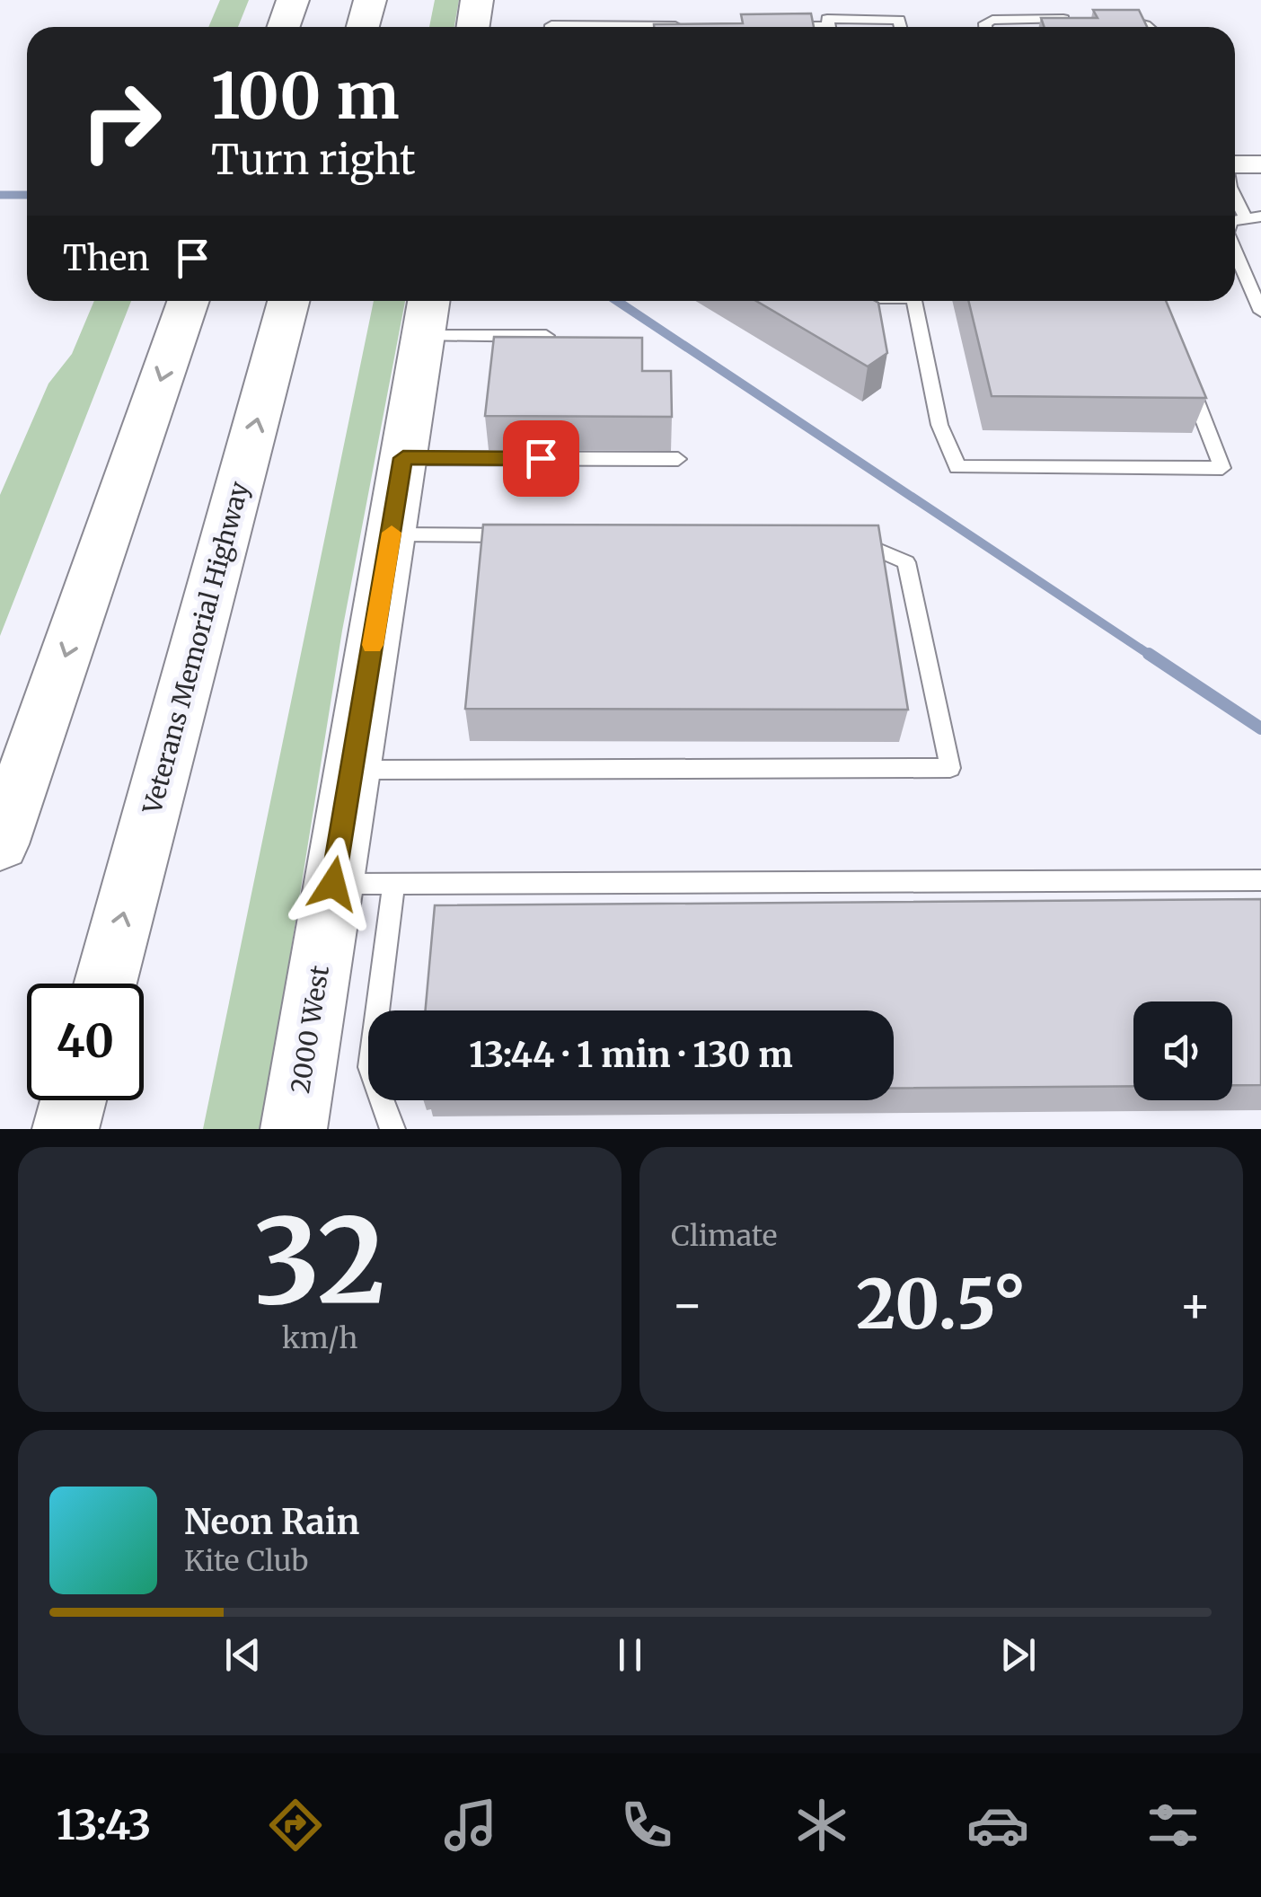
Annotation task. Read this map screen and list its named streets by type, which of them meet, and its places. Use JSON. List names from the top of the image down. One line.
{"streets":{"main road":["Veterans Memorial Highway","2000 West"]},"page":{"turn":["100 m","Turn right"],"then":"Then","limit":"40","trip":"13:44 · 1 min · 130 m","tile":[["32","km/h"],"Climate"],"heat":["−","20.5°","+"],"song":["Neon Rain","Kite Club"],"tabs":"13:43"}}
